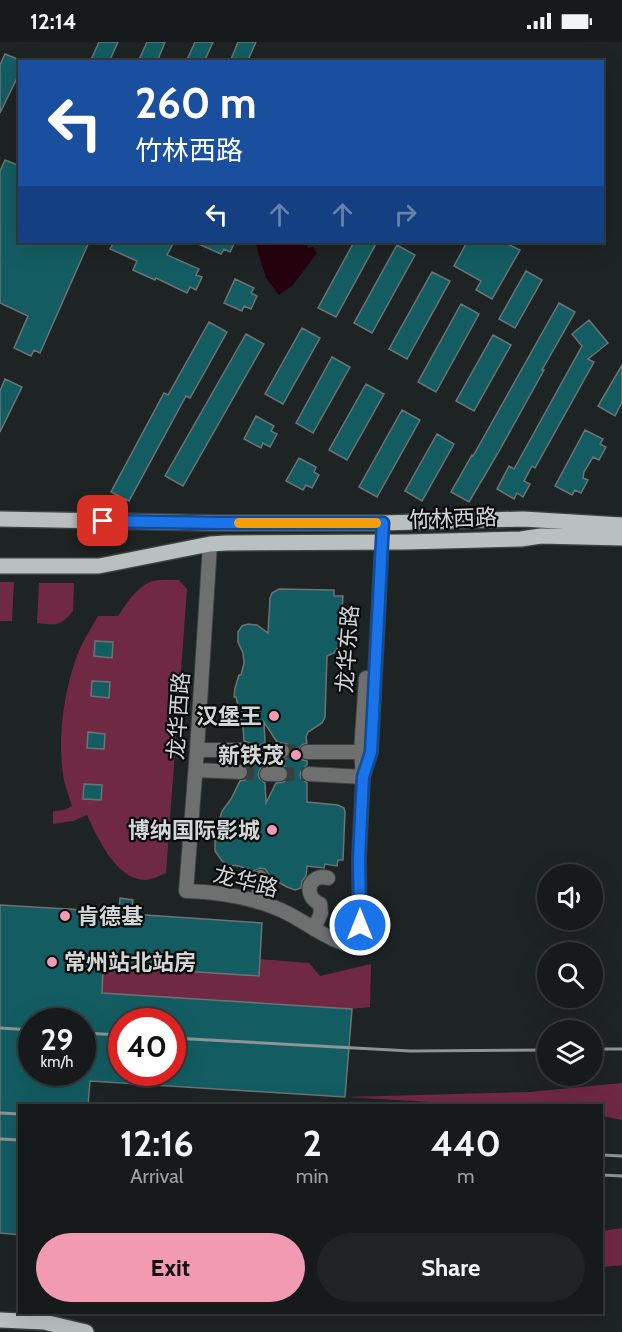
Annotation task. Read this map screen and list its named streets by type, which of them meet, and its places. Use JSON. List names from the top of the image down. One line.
{"streets":{"main road":["竹林西路"],"street":["龙华东路","龙华西路","龙华路"]},"crossings":[["竹林西路","龙华东路"],["竹林西路","龙华西路"],["龙华东路","龙华路"],["龙华西路","龙华路"]],"places":["汉堡王","新铁茂","博纳国际影城","肯德基","常州站北站房"],"page":{"status":"12:14","turn":["260 m","竹林西路"],"speed":"29 km/h","limit":"40","eta":["12:16","Arrival","2","min","440","m"],"buttons":["Exit","Share"]}}
